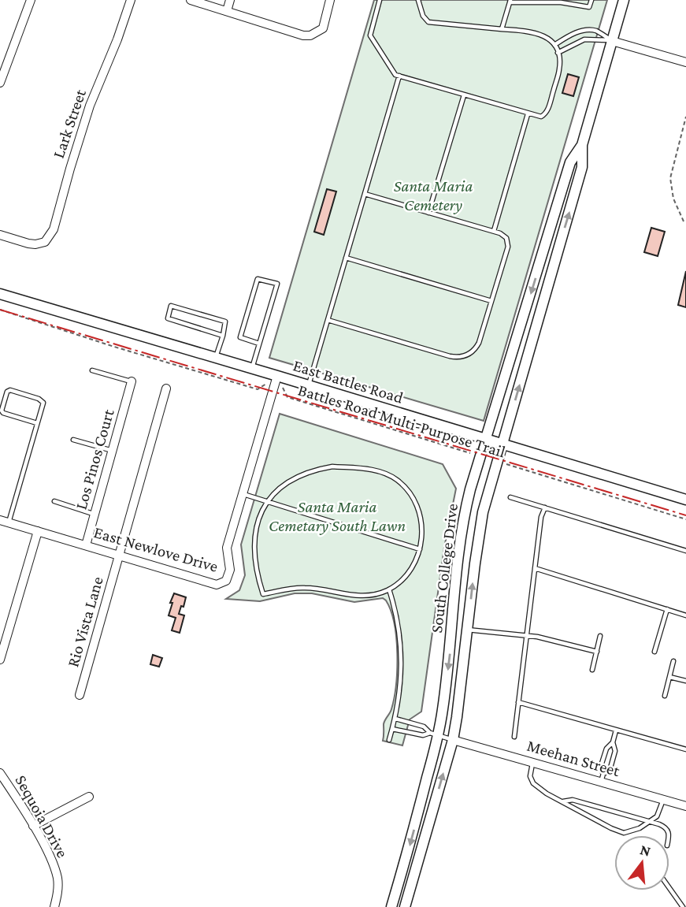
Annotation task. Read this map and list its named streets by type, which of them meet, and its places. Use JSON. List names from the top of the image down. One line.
{"streets":{"street":["Lark Street","East Battles Road","Los Pinos Court","East Newlove Drive","South College Drive","Rio Vista Lane","Meehan Street","Sequoia Drive"],"path":["Battles Road Multi-Purpose Trail"]},"crossings":[["East Battles Road","Battles Road Multi-Purpose Trail"],["East Battles Road","East Newlove Drive"],["East Battles Road","South College Drive"],["Battles Road Multi-Purpose Trail","East Newlove Drive"],["Battles Road Multi-Purpose Trail","South College Drive"],["Los Pinos Court","East Newlove Drive"],["East Newlove Drive","Rio Vista Lane"],["South College Drive","Meehan Street"]],"parks":["Santa Maria Cemetery","Santa Maria Cemetary South Lawn"],"north":"top"}
